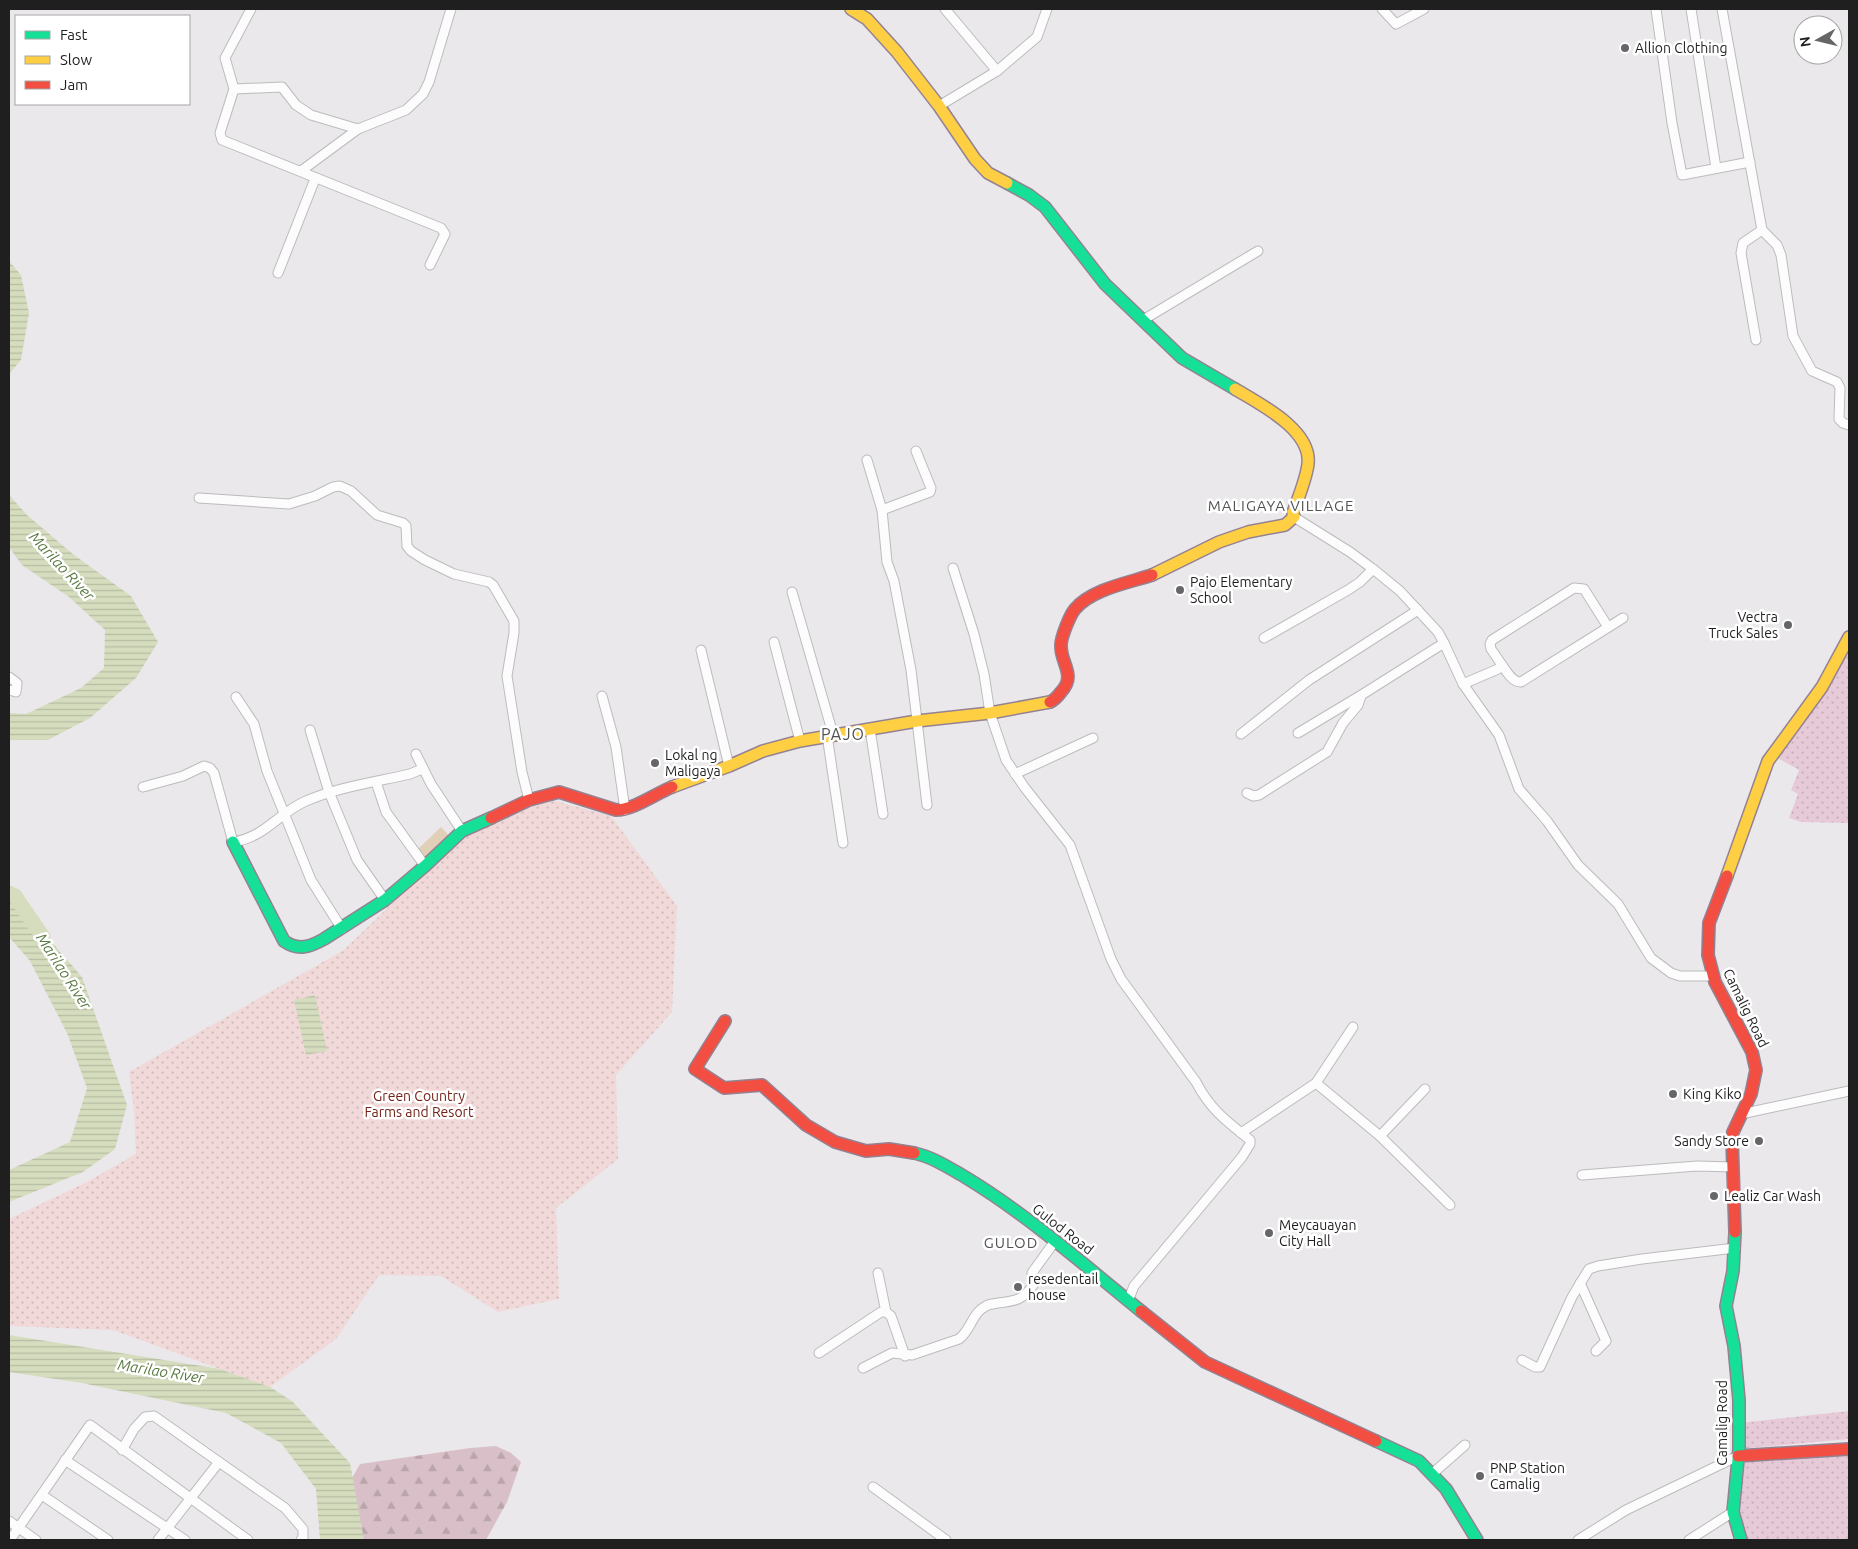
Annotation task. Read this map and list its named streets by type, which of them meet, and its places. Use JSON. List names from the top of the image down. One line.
{"streets":{"street":["Camalig Road","Gulod Road"]},"districts":["MALIGAYA VILLAGE","PAJO","GULOD"],"water":["Marilao River"],"parks":["Green Country Farms and Resort"],"places":["Allion Clothing","Pajo Elementary School","Vectra Truck Sales","Lokal ng Maligaya","King Kiko","Sandy Store","Lealiz Car Wash","Meycauayan City Hall","resedentail house","PNP Station Camalig"],"legend":["Fast","Slow","Jam"],"north":"left"}
